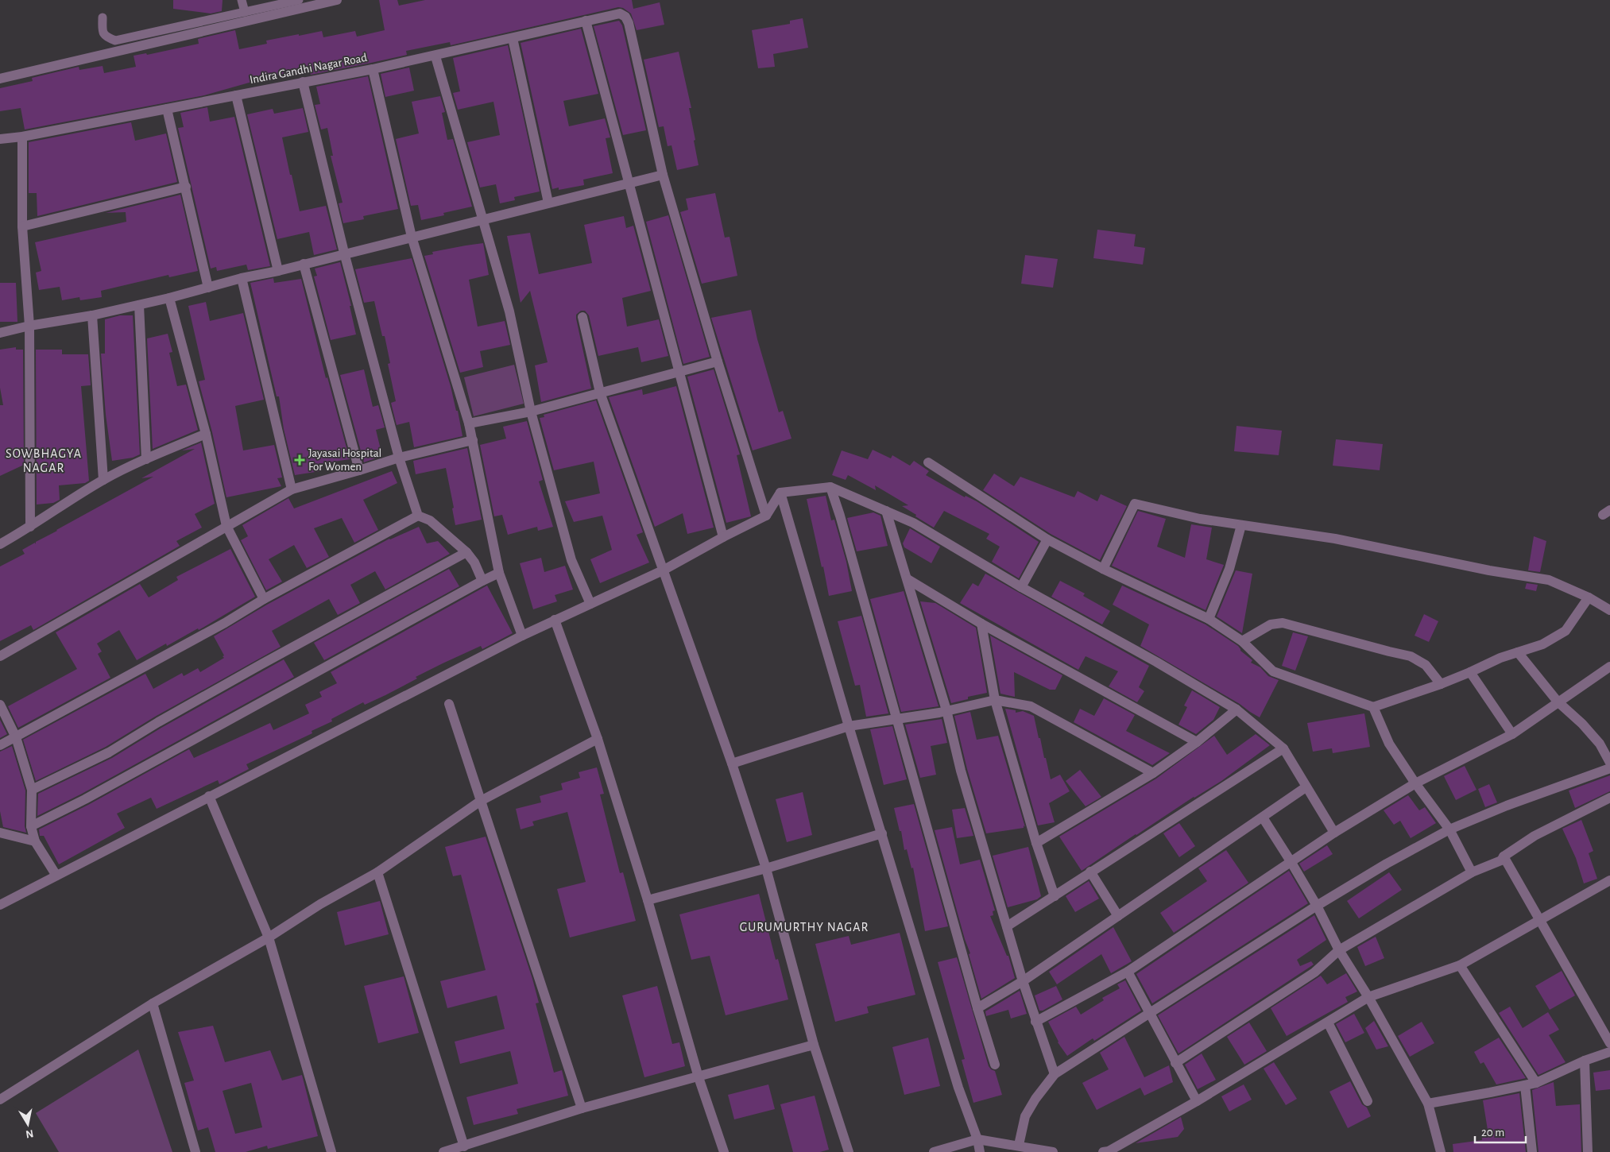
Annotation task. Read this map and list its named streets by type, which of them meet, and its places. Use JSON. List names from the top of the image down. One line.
{"streets":{"street":["Indira Gandhi Nagar Road"]},"districts":["SOWBHAGYA NAGAR","GURUMURTHY NAGAR"],"places":{"health":["Jayasai Hospital For Women"]},"scale_bar":"20 m","north":"bottom"}
